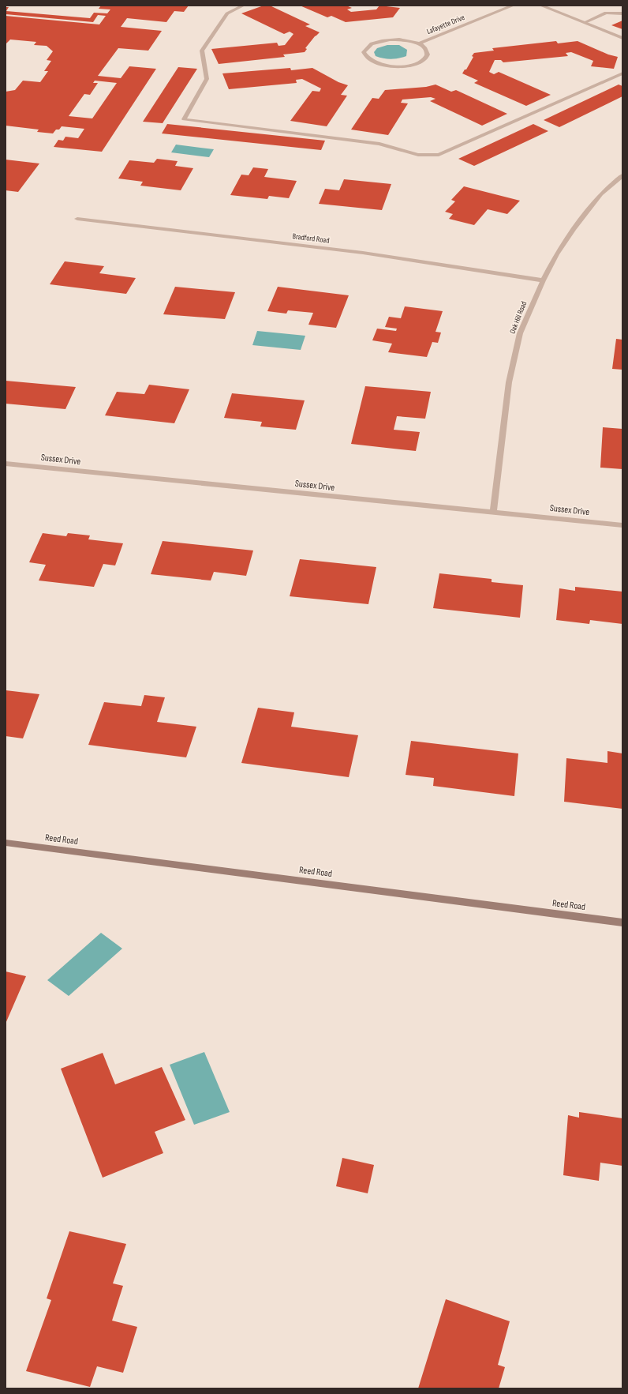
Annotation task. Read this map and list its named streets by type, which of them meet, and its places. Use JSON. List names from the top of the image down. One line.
{"streets":{"main road":["Reed Road"],"street":["Lafayette Drive","Bradford Road","Oak Hill Road","Sussex Drive"]},"crossings":[["Bradford Road","Oak Hill Road"],["Oak Hill Road","Sussex Drive"]]}
